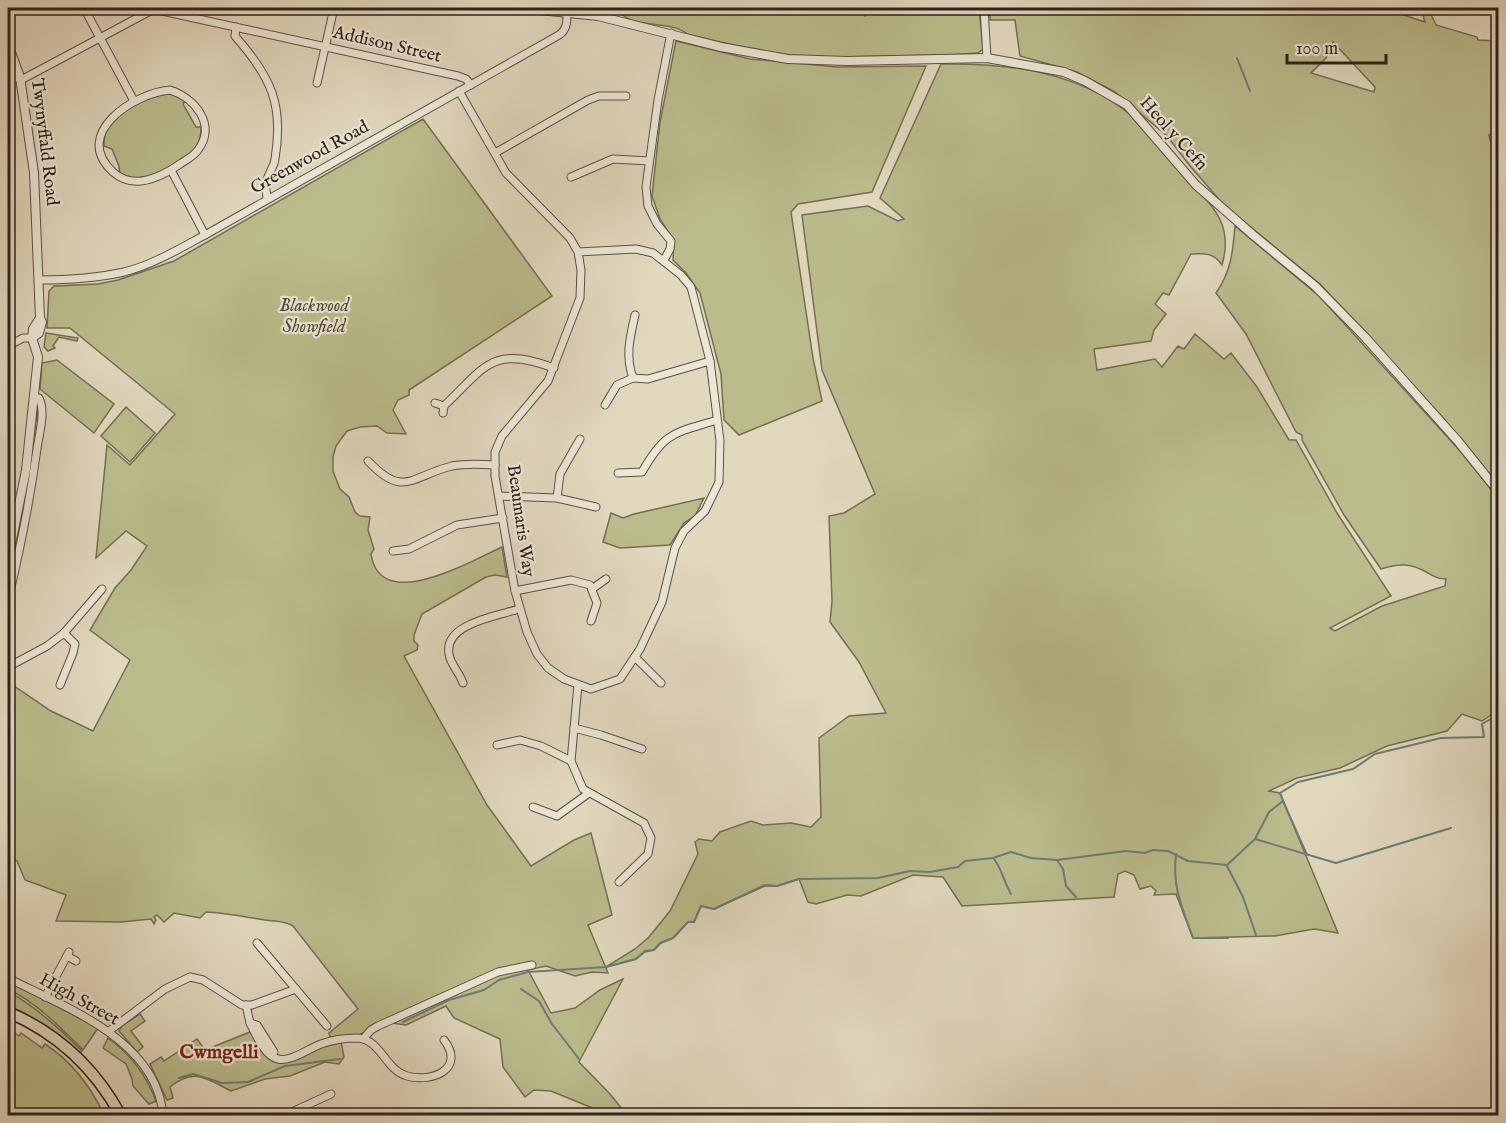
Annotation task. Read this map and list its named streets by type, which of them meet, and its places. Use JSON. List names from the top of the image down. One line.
{"streets":{"street":["Addison Street","Heol y Cefn","Twynyffald Road","Greenwood Road","Beaumaris Way","High Street"]},"crossings":[["Addison Street","Greenwood Road"],["Heol y Cefn","Greenwood Road"],["Twynyffald Road","Greenwood Road"]],"districts":["Cwmgelli"],"parks":["Blackwood Showfield"],"scale_bar":"100 m"}
